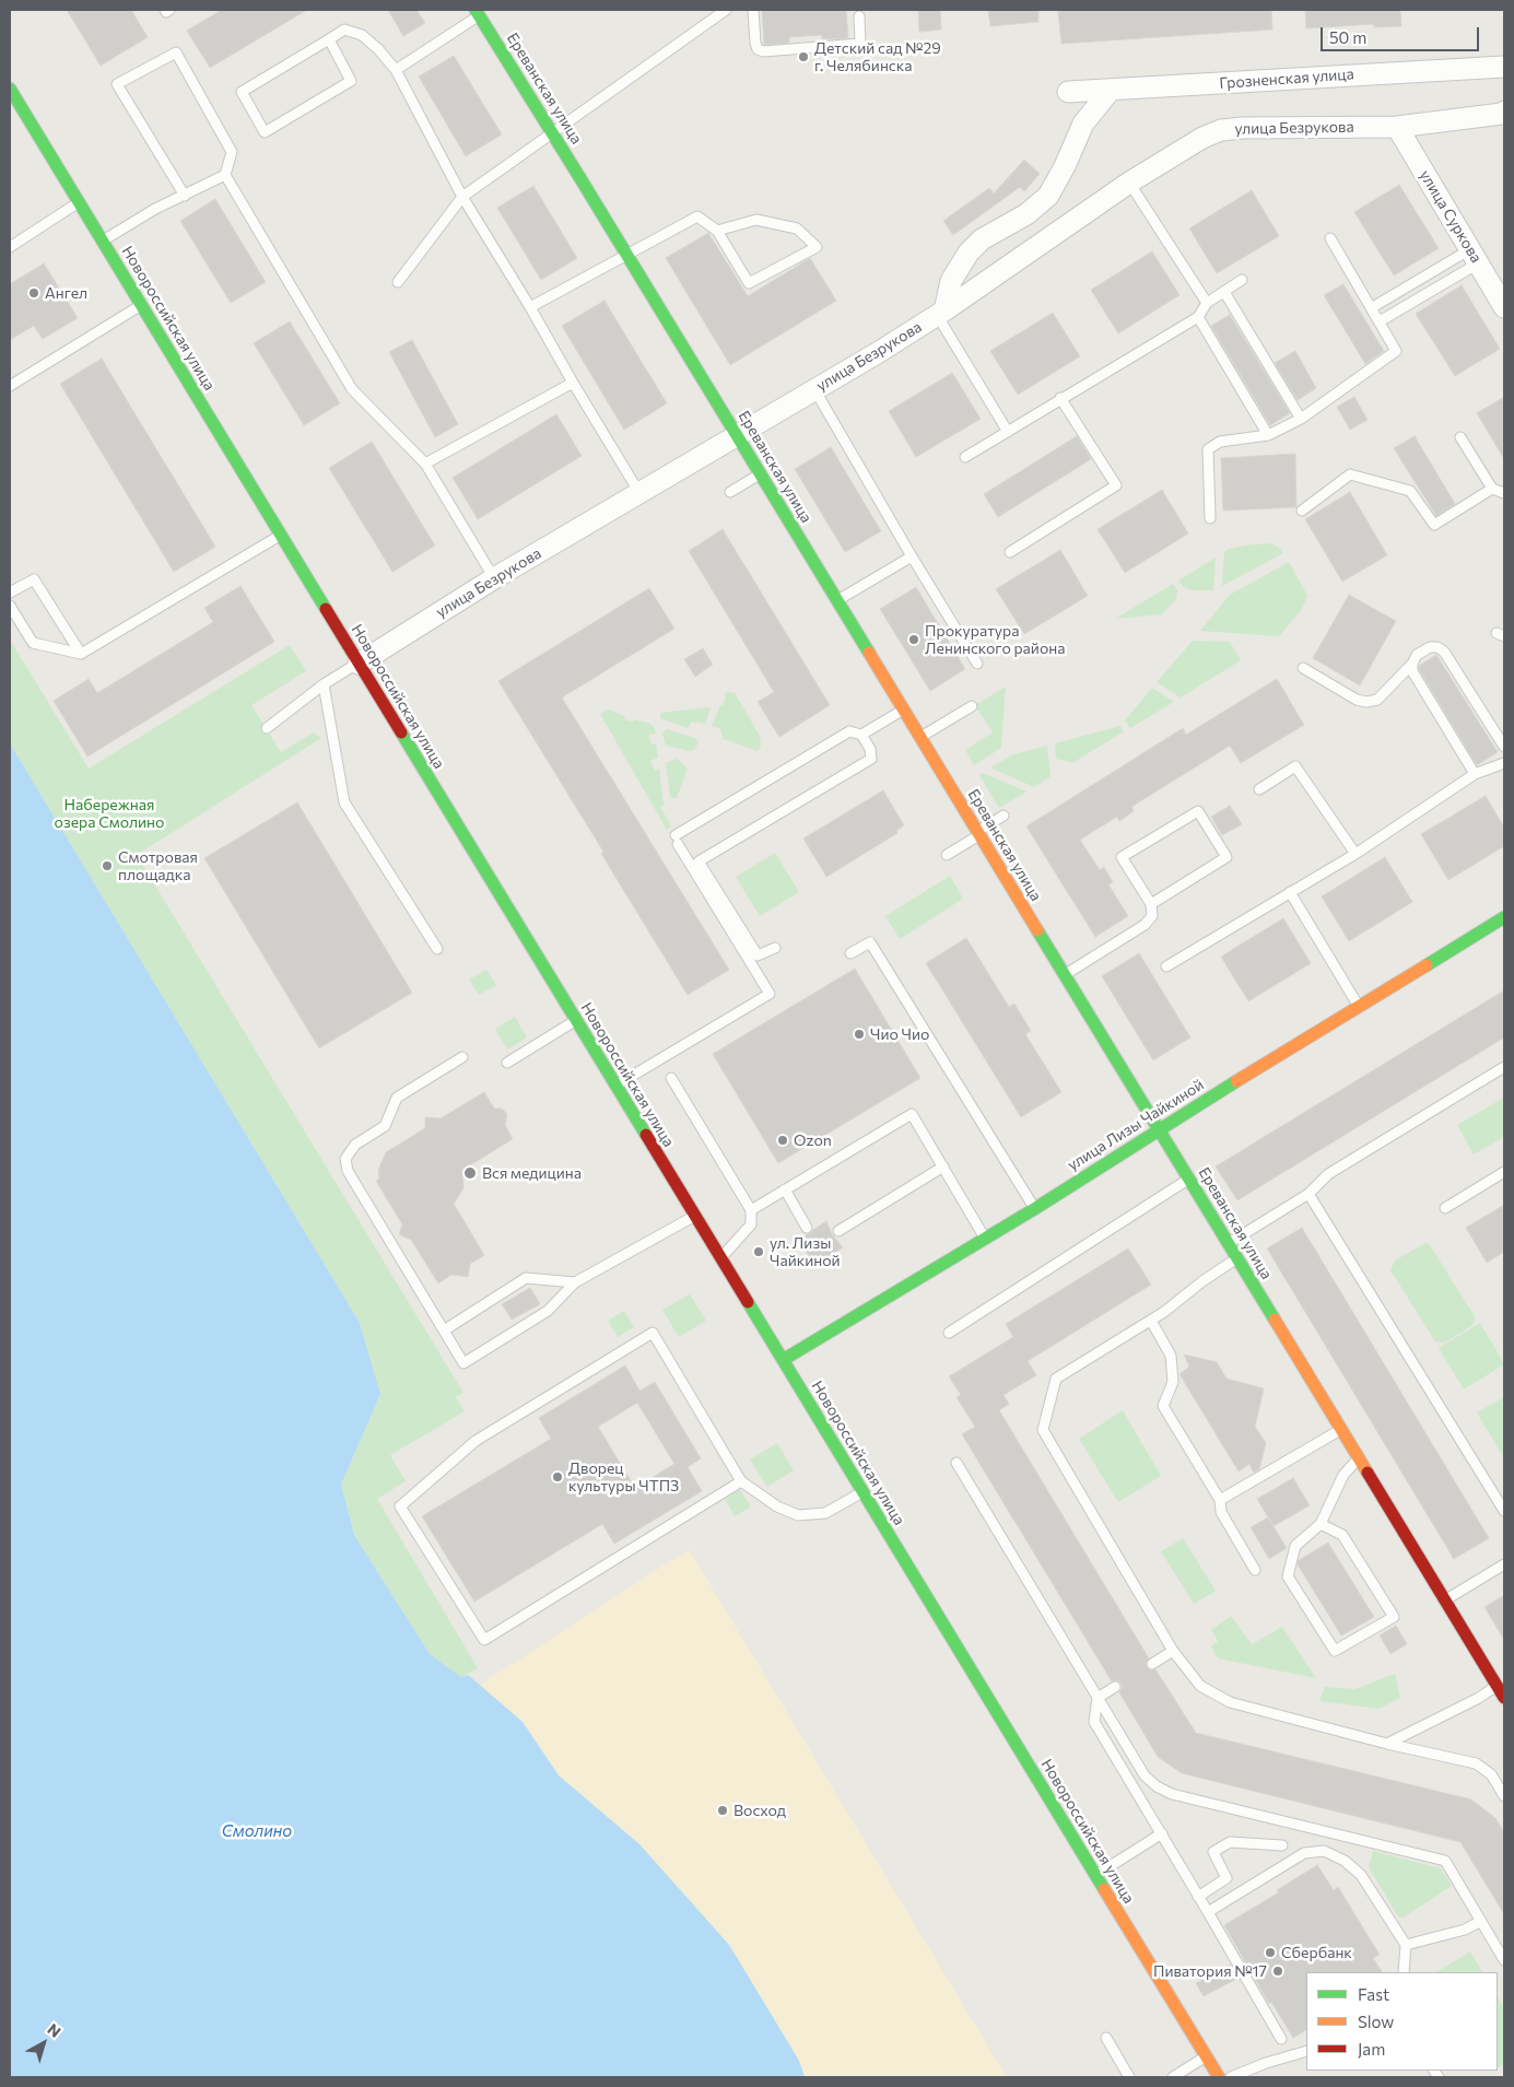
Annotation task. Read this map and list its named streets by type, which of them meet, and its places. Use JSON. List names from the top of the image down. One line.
{"streets":{"street":["Грозненская улица","Ереванская улица","улица Безрукова","улица Суркова","Новороссийская улица","улица Лизы Чайкиной"]},"crossings":[["Ереванская улица","улица Безрукова"],["Ереванская улица","улица Лизы Чайкиной"],["улица Безрукова","улица Суркова"],["улица Безрукова","Новороссийская улица"],["Новороссийская улица","улица Лизы Чайкиной"]],"water":["Смолино"],"parks":["Набережная озера Смолино"],"places":["Детский сад №29 г. Челябинска","Ангел","Прокуратура Ленинского района","Смотровая площадка","Чио Чио","Ozon","Вся медицина","ул. Лизы Чайкиной","Дворец культуры ЧТПЗ","Восход","Сбербанк","Пиватория №17"],"legend":["Fast","Slow","Jam"],"scale_bar":"50 m","north":"top right"}
